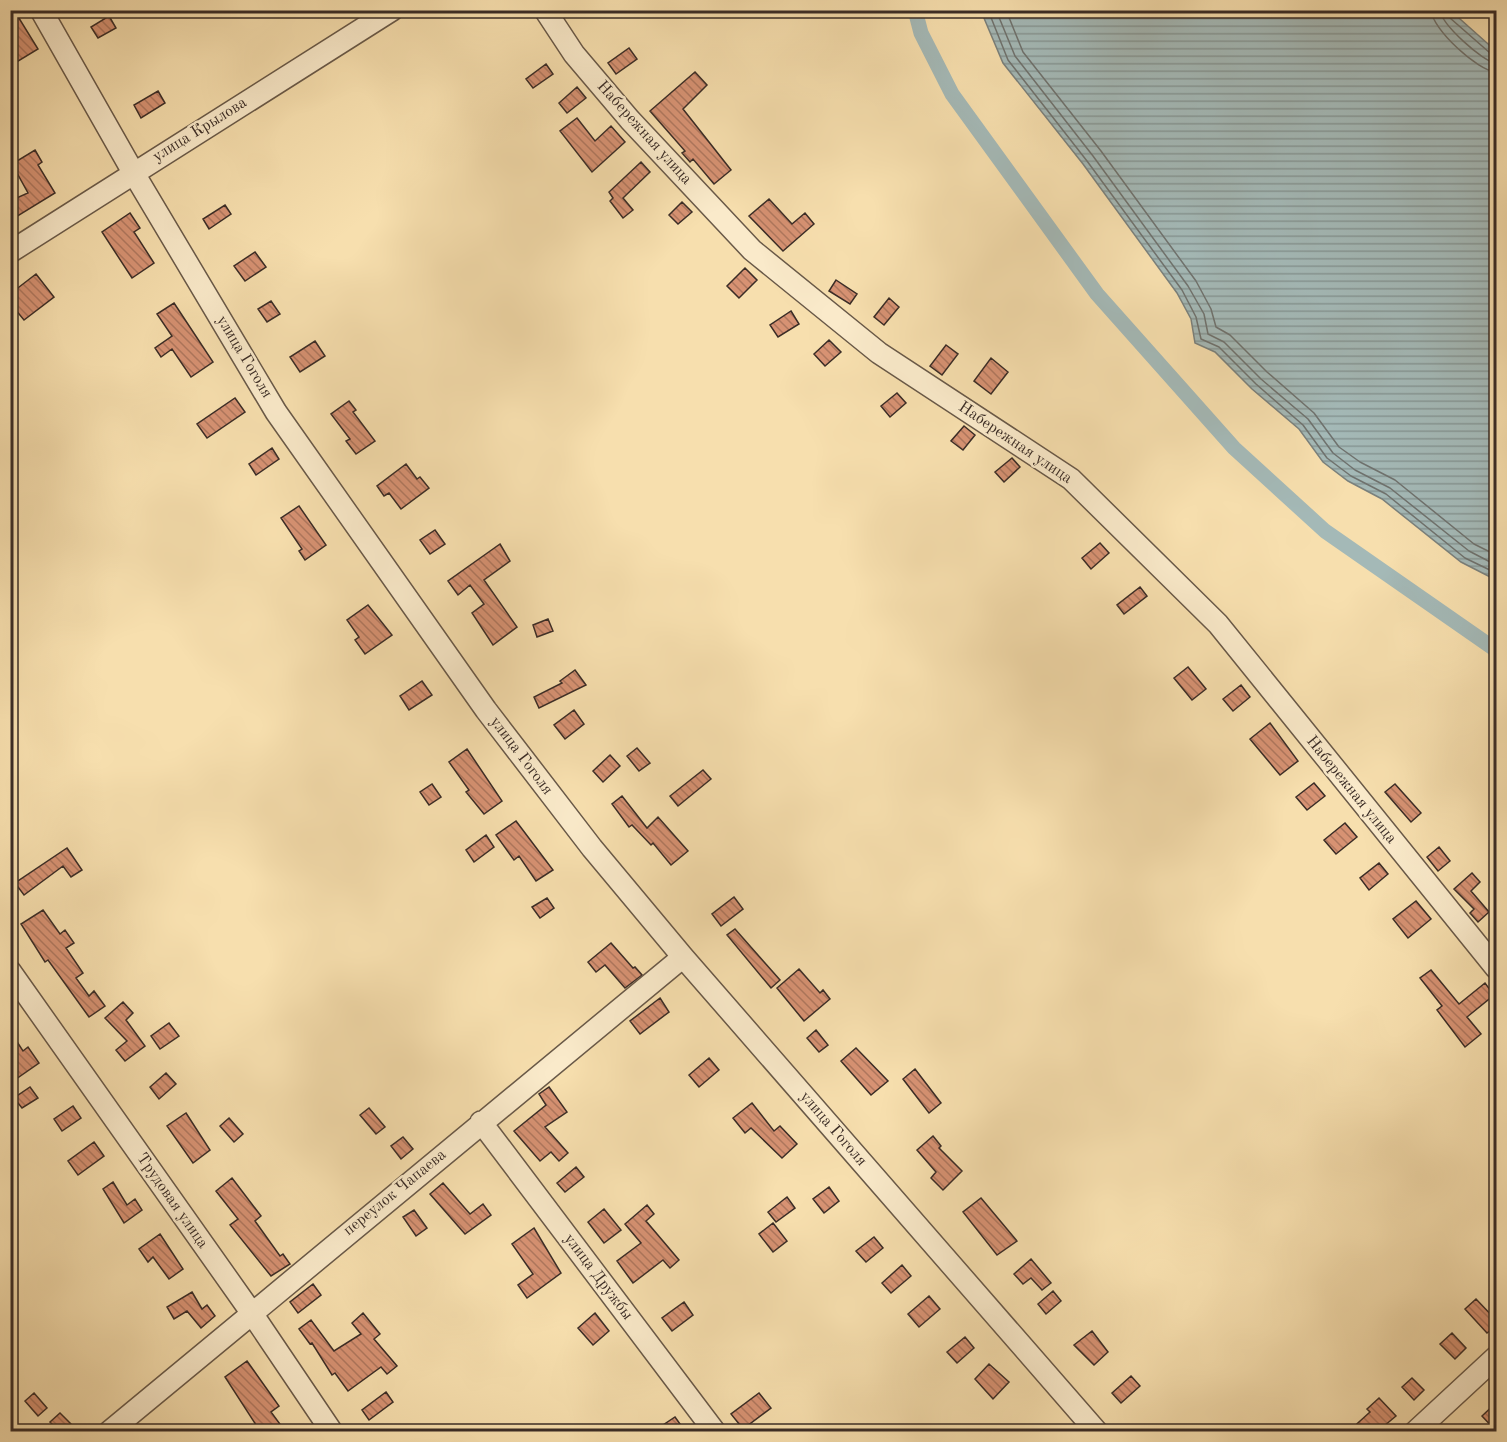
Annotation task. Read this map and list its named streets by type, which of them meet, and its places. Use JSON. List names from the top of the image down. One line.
{"streets":{"street":["улица Крылова","Набережная улица","улица Гоголя","переулок Чапаева","Трудовая улица","улица Дружбы"]},"crossings":[["улица Крылова","улица Гоголя"],["улица Гоголя","переулок Чапаева"],["переулок Чапаева","Трудовая улица"],["переулок Чапаева","улица Дружбы"]]}
